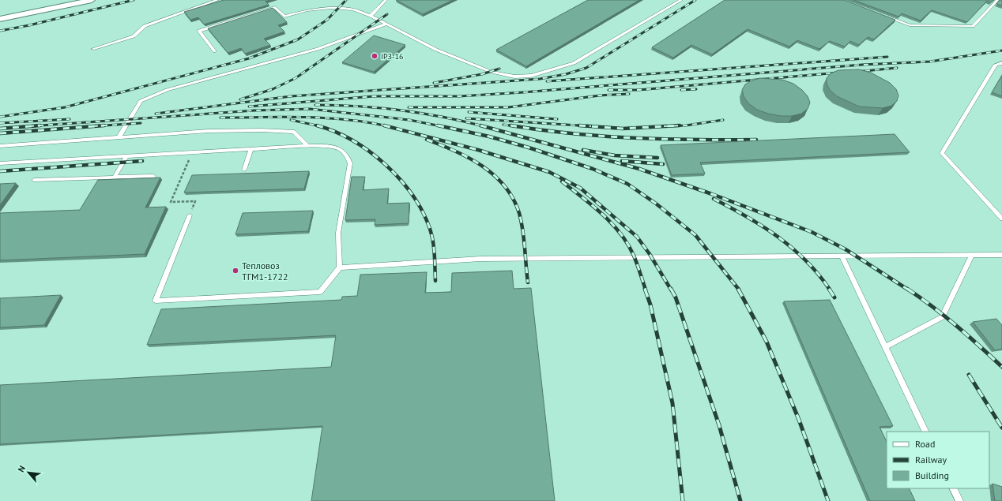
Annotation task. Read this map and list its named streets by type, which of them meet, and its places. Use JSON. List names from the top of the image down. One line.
{"places":["ІРЗ-16","Тепловоз ТГМ1-1722"],"legend":["Road","Railway","Building"],"north":"top left"}
